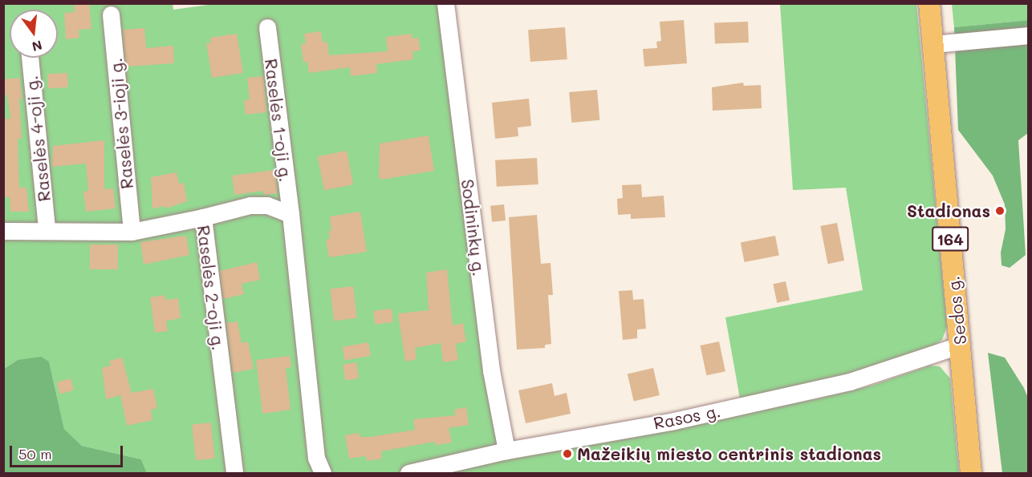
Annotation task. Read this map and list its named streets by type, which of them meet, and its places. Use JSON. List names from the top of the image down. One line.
{"streets":{"main road":["164","Sedos g."],"street":["Raselės 1-oji g.","Raselės 3-ioji g.","Raselės 4-oji g.","Sodininkų g.","Raselės 2-oji g.","Rasos g."]},"crossings":[["Raselės 3-ioji g.","Raselės 2-oji g."],["Raselės 4-oji g.","Raselės 2-oji g."],["Sodininkų g.","Rasos g."],["Sedos g.","Rasos g."]],"places":["Stadionas","Mažeikių miesto centrinis stadionas"],"scale_bar":"50 m","north":"bottom"}
